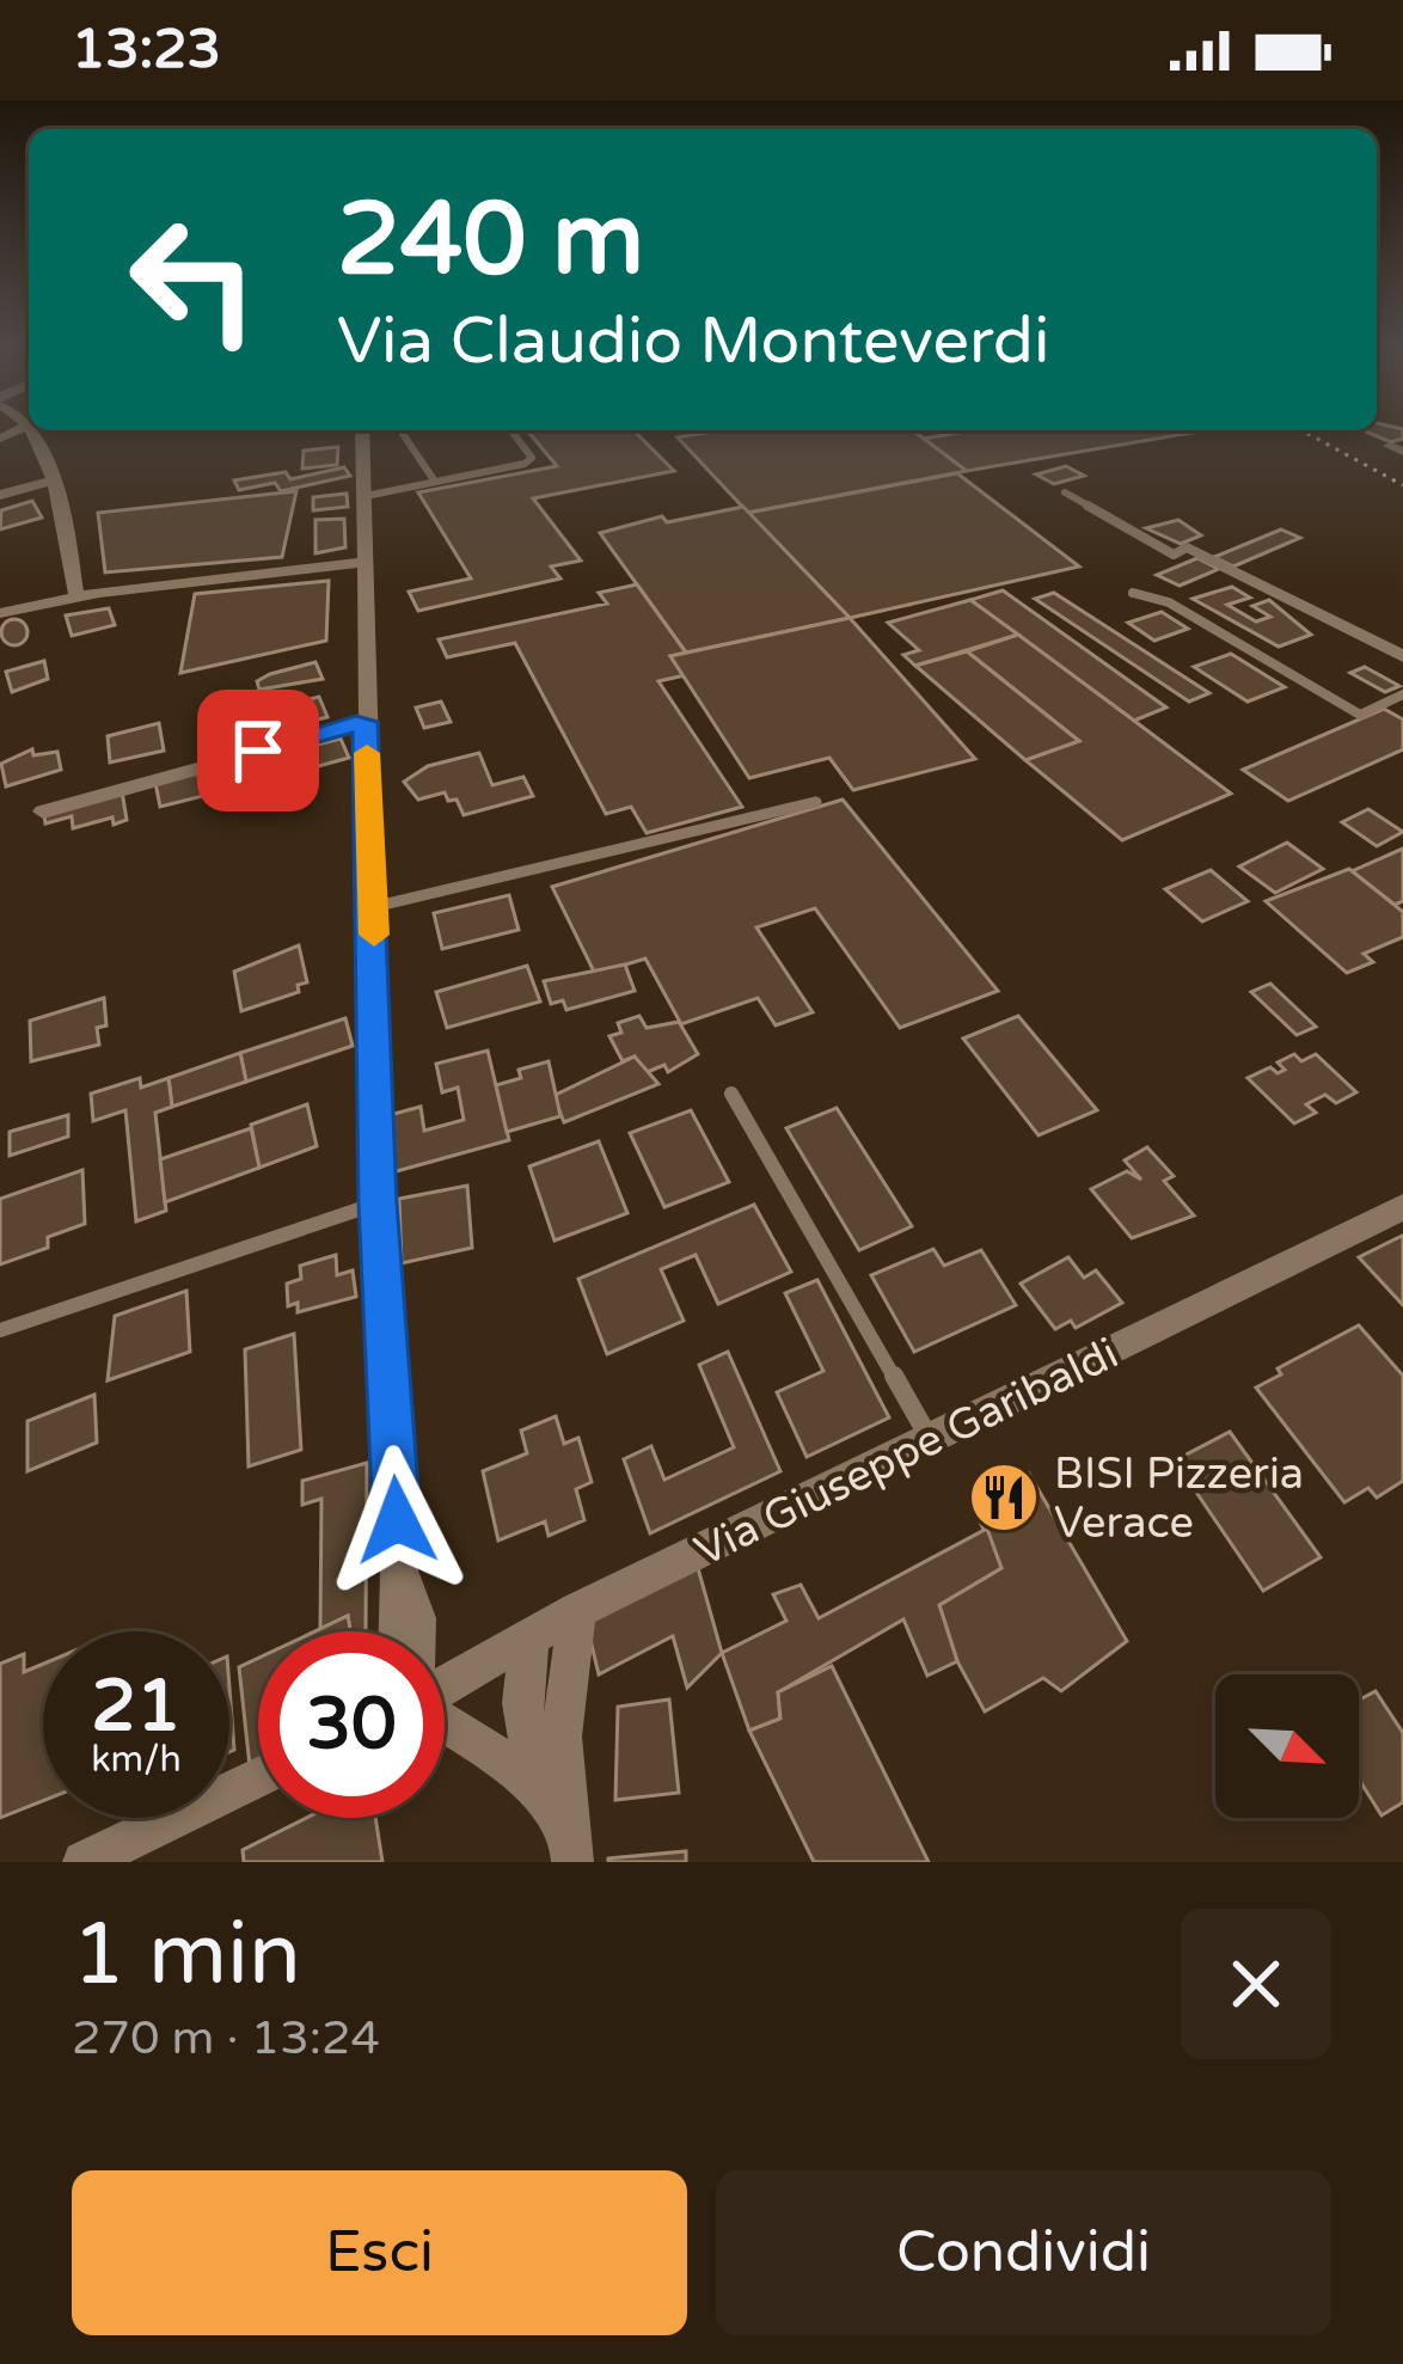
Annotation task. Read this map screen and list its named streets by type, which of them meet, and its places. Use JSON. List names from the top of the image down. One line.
{"streets":{"street":["Via Giuseppe Garibaldi"]},"places":{"restaurant":["BISI Pizzeria Verace"]},"north":"bottom right","page":{"status":"13:23","turn":["240 m","Via Claudio Monteverdi"],"speed":"21 km/h","limit":"30","heading":["1 min","270 m · 13:24"],"buttons":["Esci","Condividi"]}}
